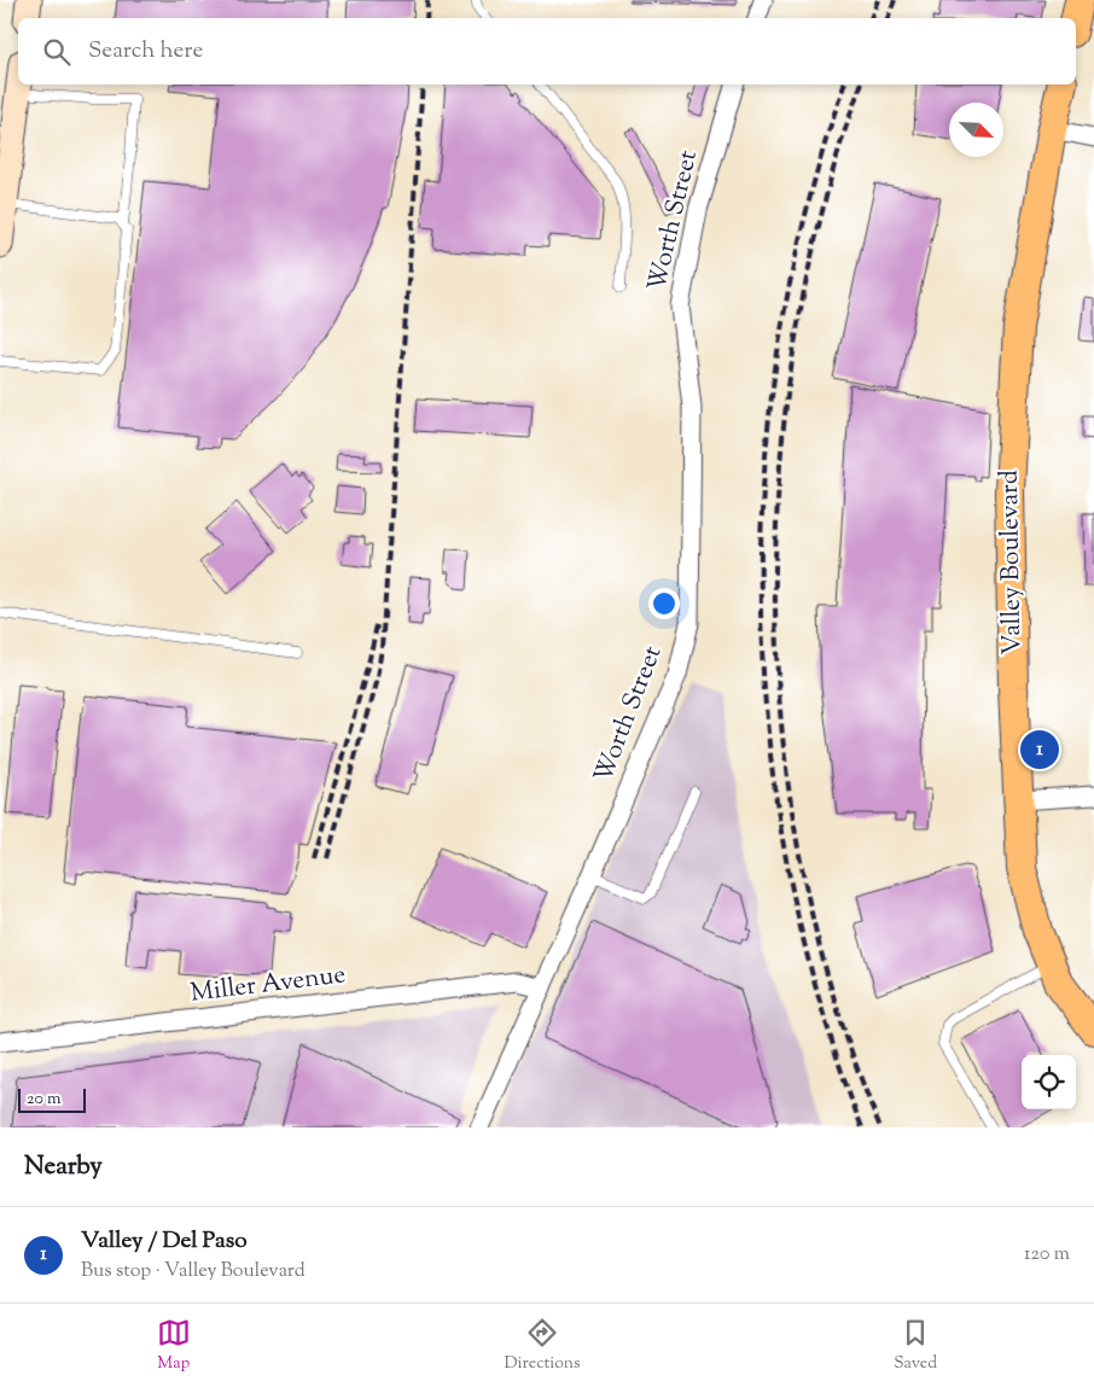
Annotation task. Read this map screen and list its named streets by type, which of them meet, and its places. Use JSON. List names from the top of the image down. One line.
{"streets":{"main road":["Valley Boulevard"],"street":["Worth Street","Miller Avenue"]},"crossings":[["Worth Street","Miller Avenue"]],"scale_bar":"20 m","north":"bottom right","page":{"search":"Search here","pins":"1","scale":"20 m","heading":"Nearby","list":[{"mark":"1","name":"Valley / Del Paso","note":"Bus stop · Valley Boulevard","value":"120 m"}],"nav":["Map","Directions","Saved"]}}
